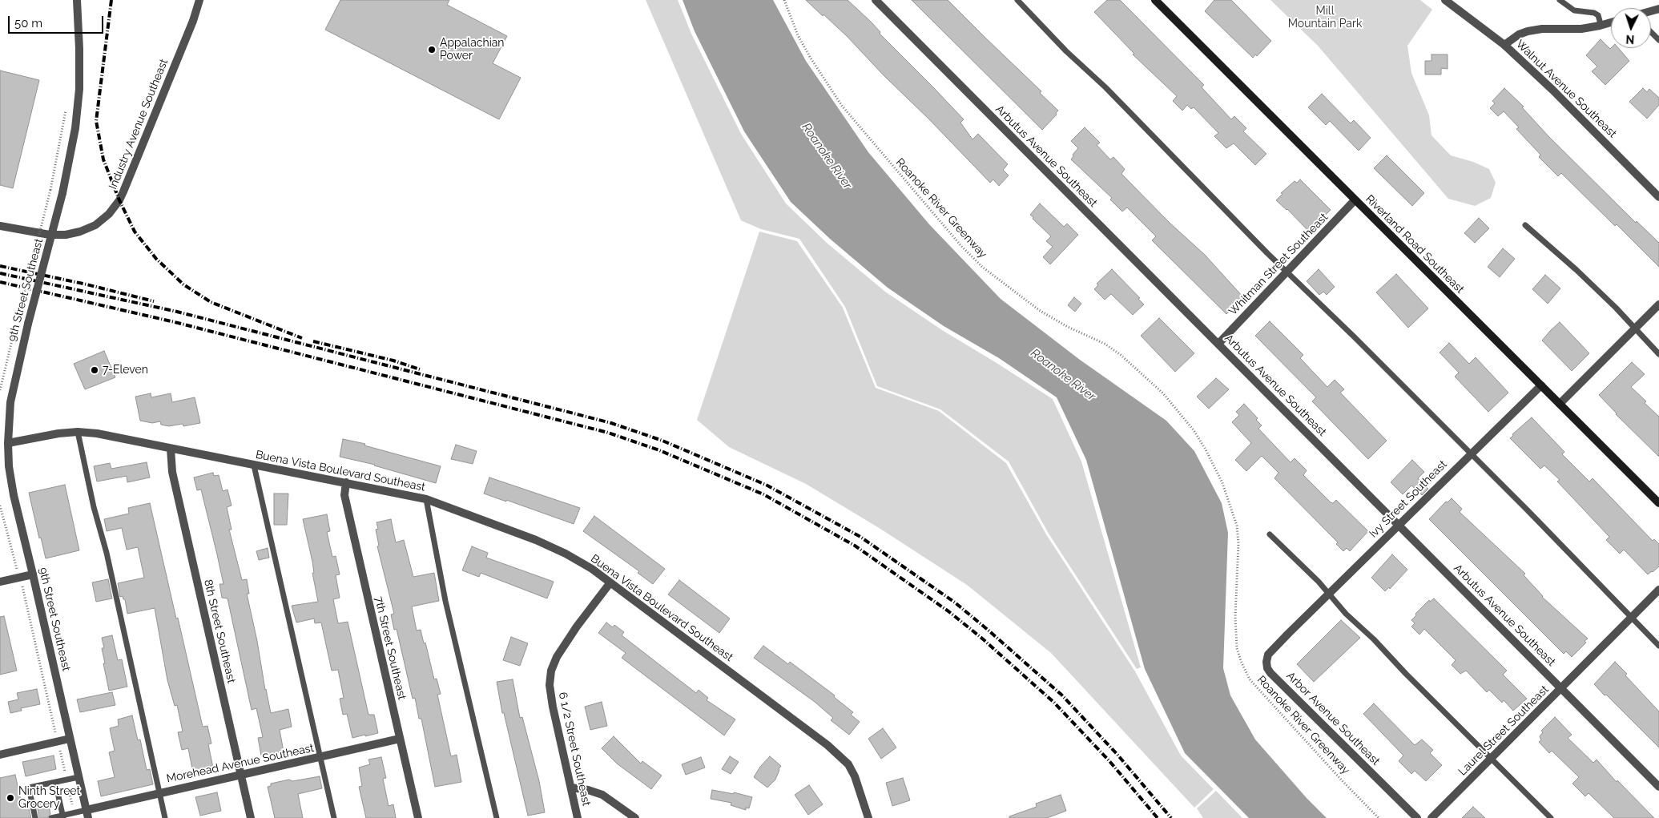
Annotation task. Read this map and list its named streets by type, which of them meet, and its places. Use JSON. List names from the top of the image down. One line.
{"streets":{"main road":["Riverland Road Southeast"],"street":["Walnut Avenue Southeast","Industry Avenue Southeast","Arbutus Avenue Southeast","Whitman Street Southeast","9th Street Southeast","Buena Vista Boulevard Southeast","Ivy Street Southeast","8th Street Southeast","7th Street Southeast","Arbor Avenue Southeast","Laurel Street Southeast","6 1/2 Street Southeast","Morehead Avenue Southeast"],"path":["Roanoke River Greenway"]},"crossings":[["Arbutus Avenue Southeast","Whitman Street Southeast"],["Arbutus Avenue Southeast","Ivy Street Southeast"],["Arbutus Avenue Southeast","Laurel Street Southeast"],["Riverland Road Southeast","Whitman Street Southeast"],["Riverland Road Southeast","Ivy Street Southeast"],["9th Street Southeast","Buena Vista Boulevard Southeast"],["9th Street Southeast","Morehead Avenue Southeast"],["Buena Vista Boulevard Southeast","8th Street Southeast"],["Buena Vista Boulevard Southeast","7th Street Southeast"],["Buena Vista Boulevard Southeast","6 1/2 Street Southeast"],["Ivy Street Southeast","Arbor Avenue Southeast"],["8th Street Southeast","Morehead Avenue Southeast"],["7th Street Southeast","Morehead Avenue Southeast"]],"water":["Roanoke River"],"parks":["Mill Mountain Park"],"places":["Appalachian Power","7-Eleven","Ninth Street Grocery"],"scale_bar":"50 m","north":"bottom"}
